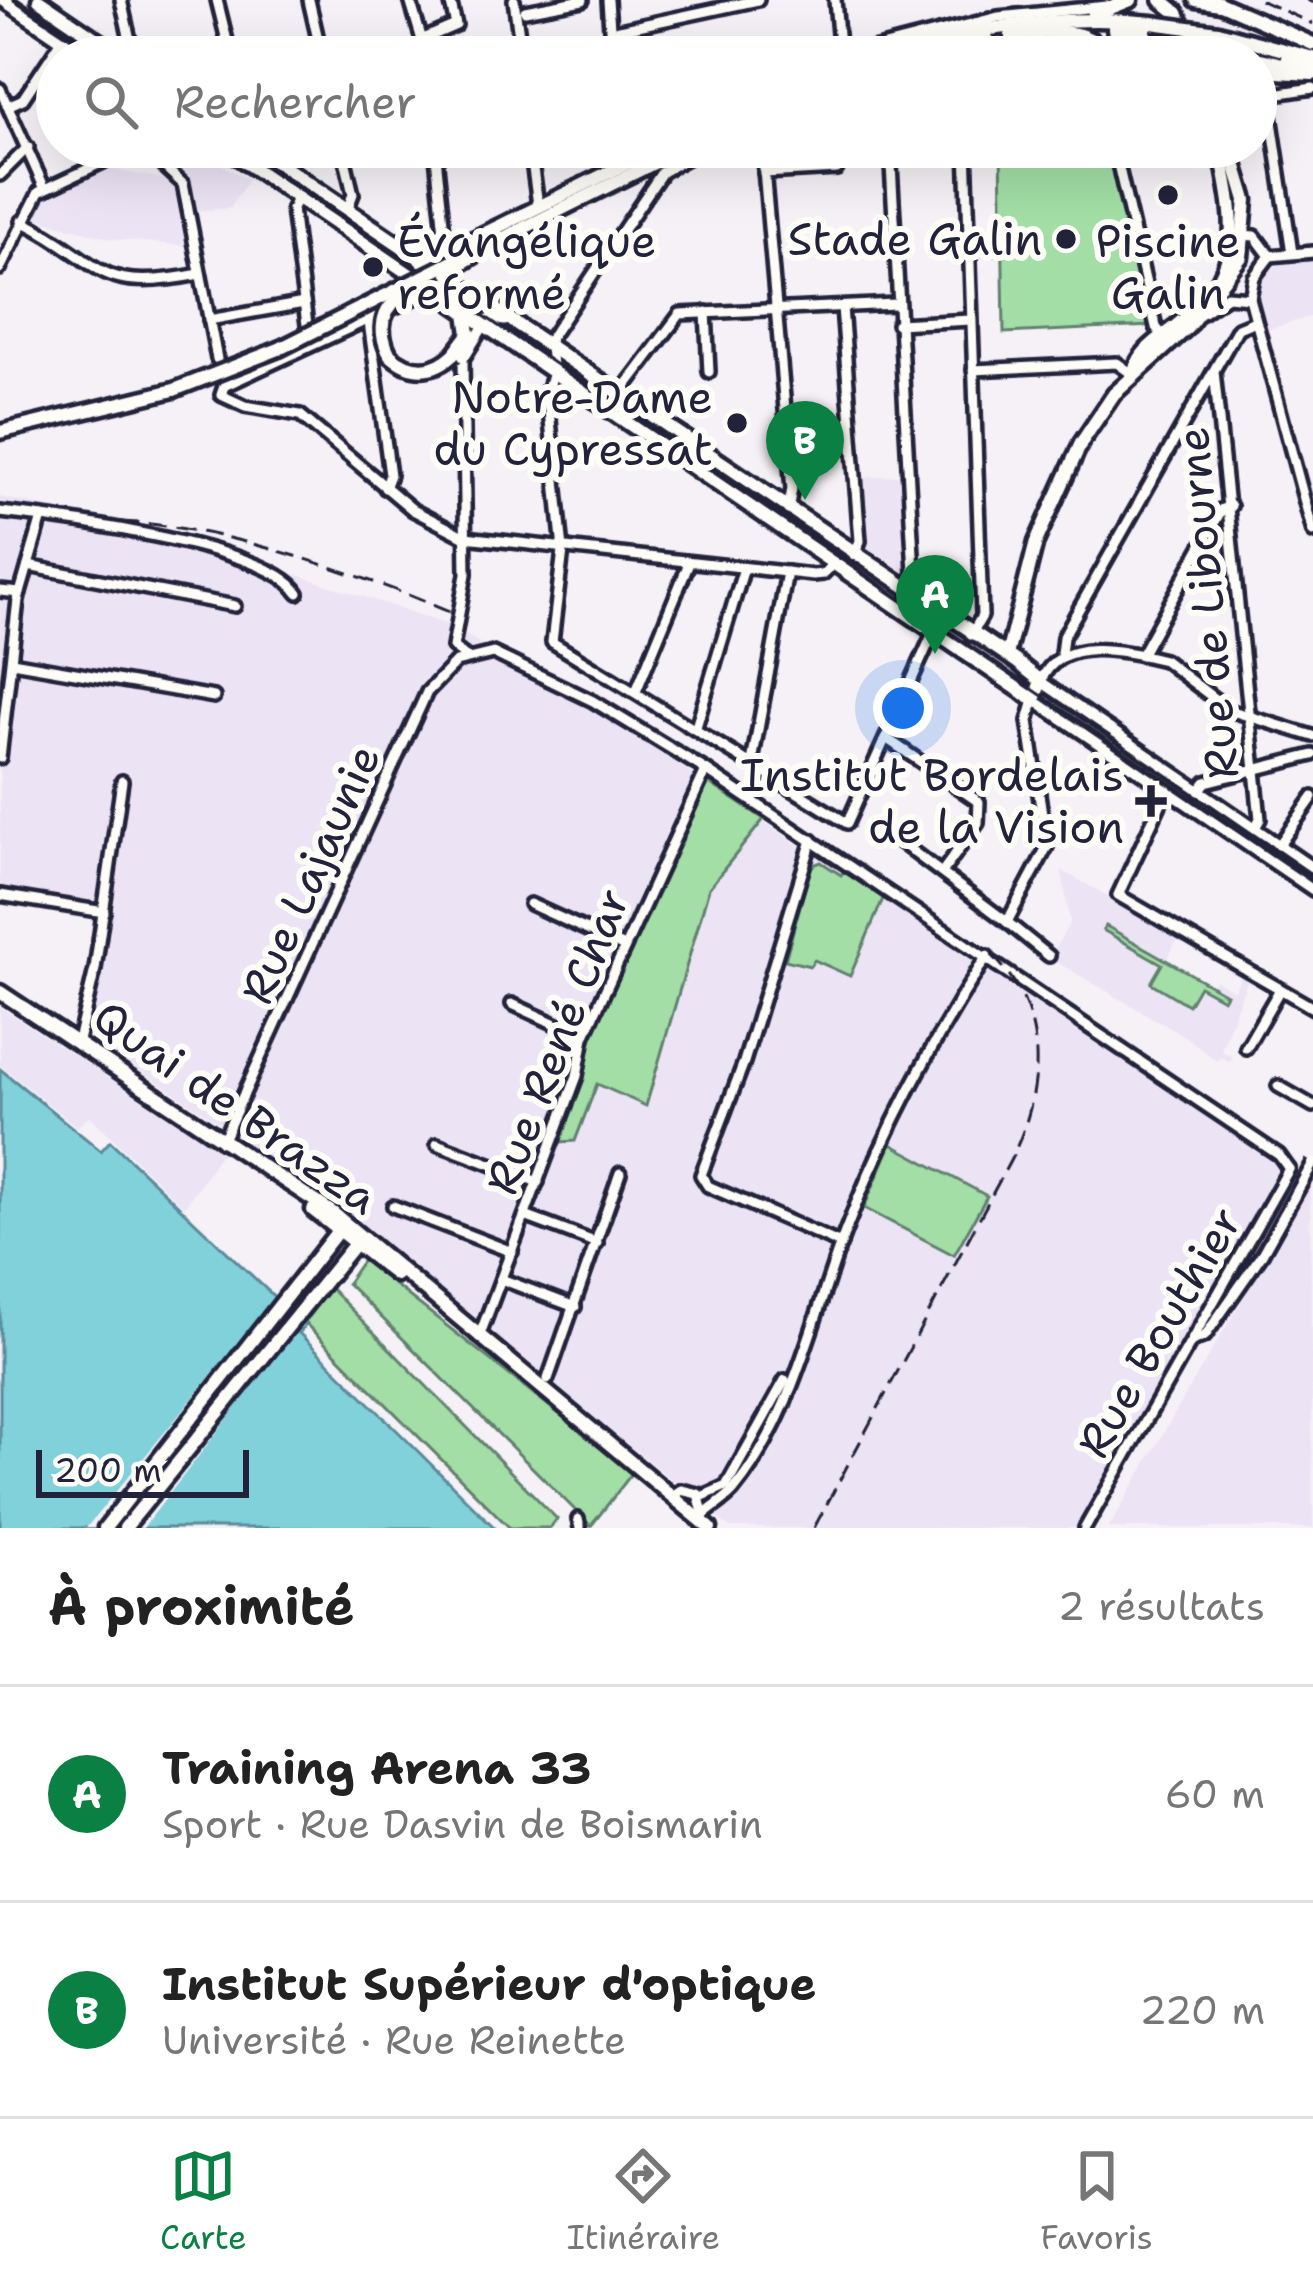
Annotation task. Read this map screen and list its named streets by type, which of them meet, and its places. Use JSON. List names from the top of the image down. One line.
{"streets":{"main road":["Quai de Brazza"],"street":["Rue de Libourne","Rue Lajaunie","Rue René Char","Rue Bouthier"]},"crossings":[["Rue Lajaunie","Quai de Brazza"],["Rue René Char","Quai de Brazza"]],"places":{"other":["Piscine Galin","Stade Galin","Évangélique reformé","Notre-Dame du Cypressat"],"health":["Institut Bordelais de la Vision"]},"scale_bar":"200 m","page":{"search":"Rechercher","pins":["B","A"],"scale":"200 m","heading":["À proximité","2 résultats"],"list":[{"mark":"A","name":"Training Arena 33","note":"Sport · Rue Dasvin de Boismarin","value":"60 m"},{"mark":"B","name":"Institut Supérieur d'optique","note":"Université · Rue Reinette","value":"220 m"}],"nav":["Carte","Itinéraire","Favoris"]}}
